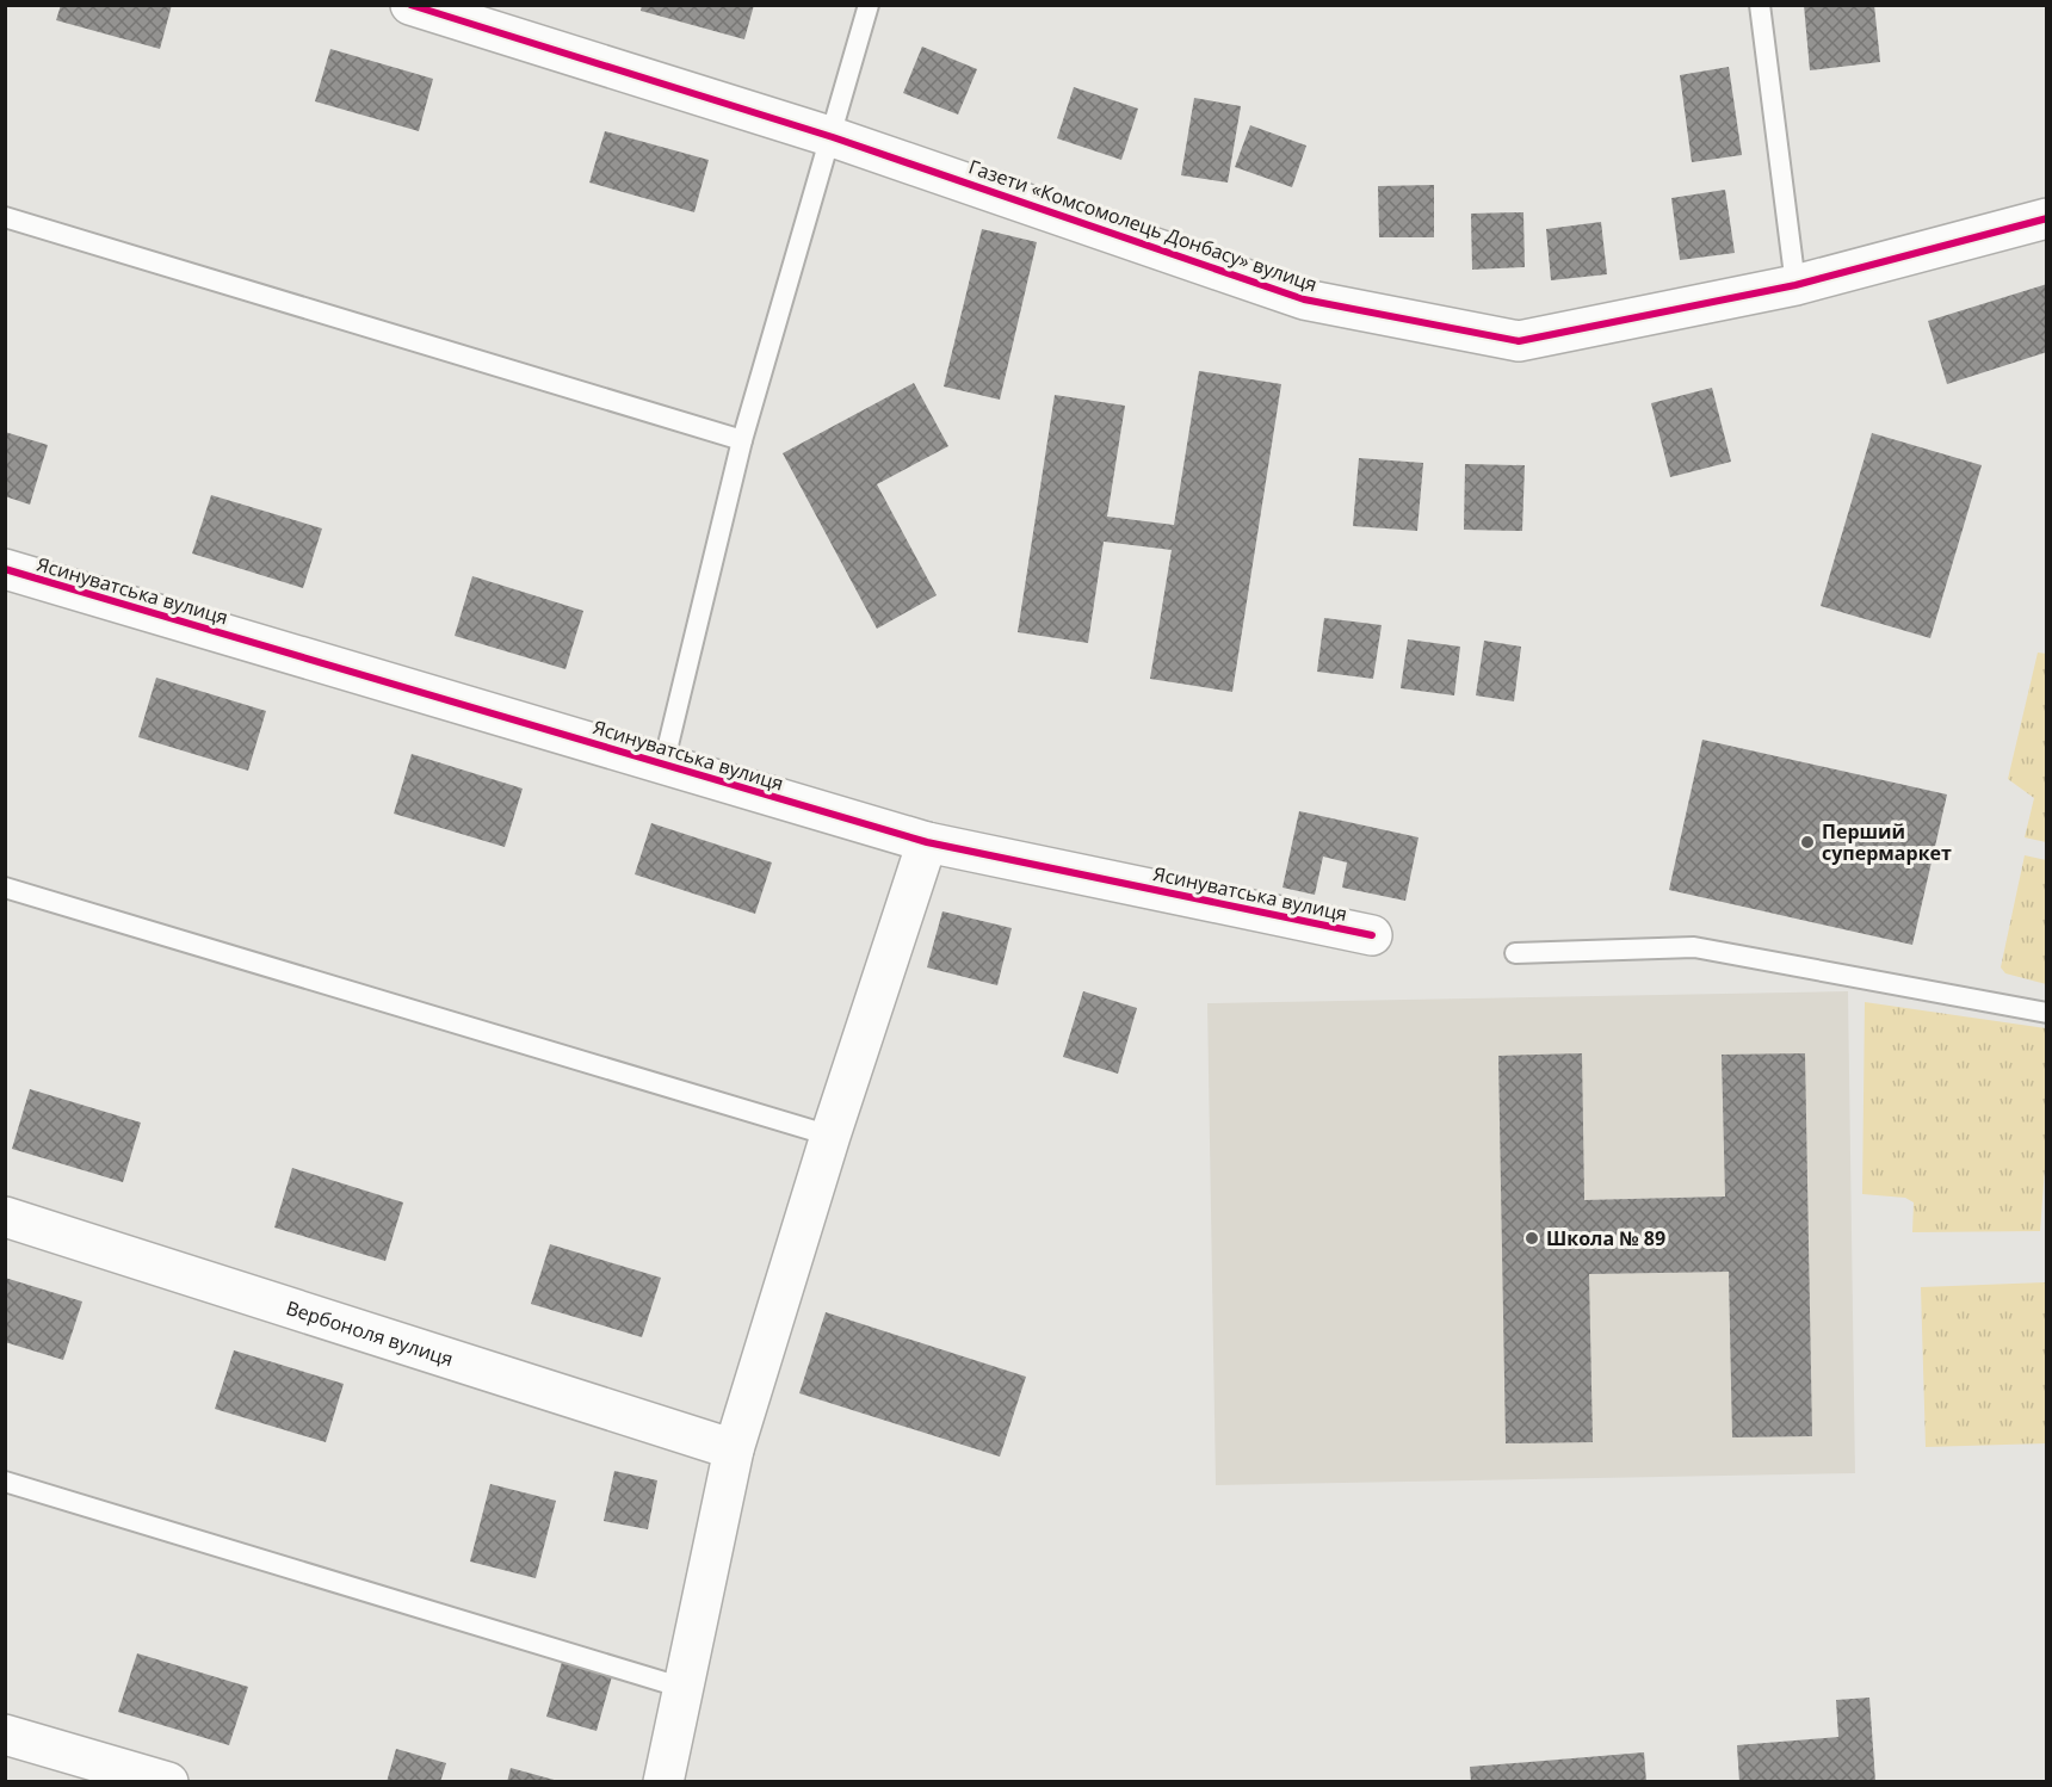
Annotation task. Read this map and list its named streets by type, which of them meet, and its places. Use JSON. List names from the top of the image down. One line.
{"streets":{"street":["Газети «Комсомолець Донбасу» вулиця","Ясинуватська вулиця","Вербоноля вулиця"]},"places":["Перший супермаркет","Школа № 89"]}
